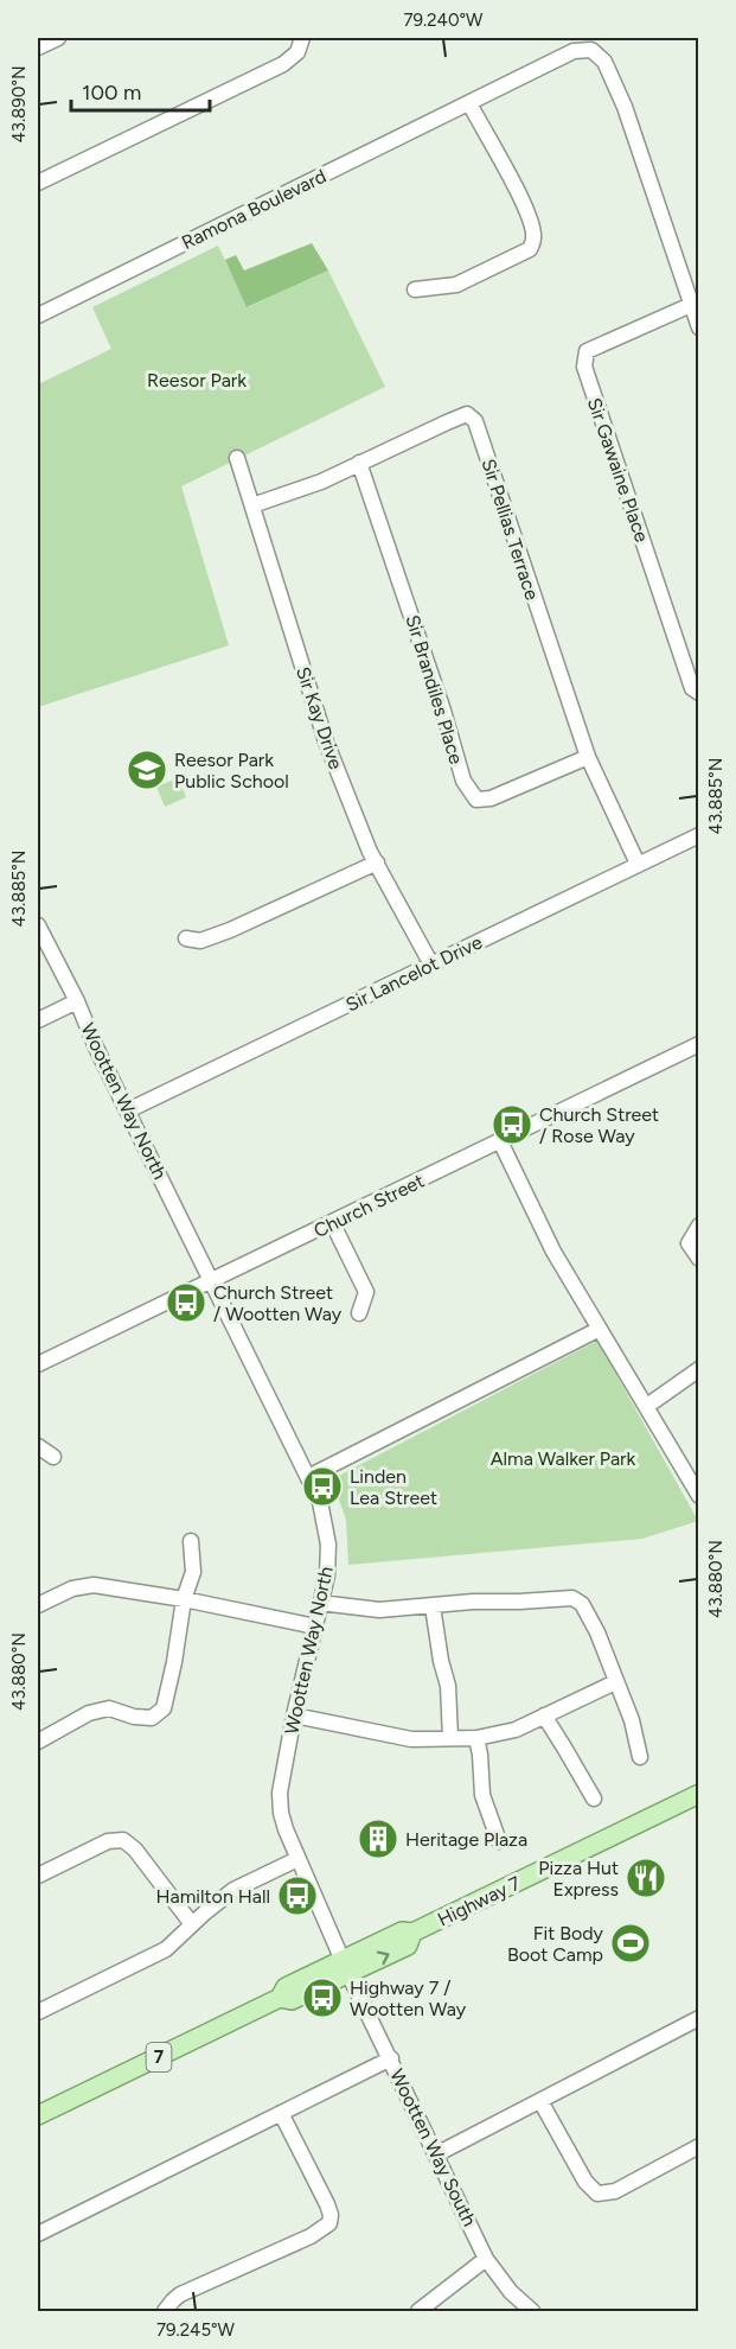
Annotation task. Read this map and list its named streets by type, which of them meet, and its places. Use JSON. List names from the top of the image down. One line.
{"streets":{"main road":["Highway 7","7"],"street":["Ramona Boulevard","Sir Gawaine Place","Sir Pellias Terrace","Sir Brandiles Place","Sir Kay Drive","Sir Lancelot Drive","Wootten Way North","Church Street","Wootten Way South"]},"crossings":[["Sir Pellias Terrace","Sir Brandiles Place"],["Sir Pellias Terrace","Sir Kay Drive"],["Sir Pellias Terrace","Sir Lancelot Drive"],["Sir Kay Drive","Sir Lancelot Drive"],["Sir Lancelot Drive","Wootten Way North"],["Wootten Way North","Church Street"],["Wootten Way North","Highway 7"],["Wootten Way North","Wootten Way South"],["Highway 7","Wootten Way South"]],"parks":["Reesor Park","Alma Walker Park"],"places":{"school or university":["Reesor Park Public School"],"bus stop":["Church Street / Rose Way","Church Street / Wootten Way","Linden Lea Street","Hamilton Hall","Highway 7 / Wootten Way"],"building":["Heritage Plaza"],"restaurant":["Pizza Hut Express"],"sports":["Fit Body Boot Camp"]},"scale_bar":"100 m","coordinates":["79.240°W","43.890°N","43.885°N","43.880°N","79.245°W"]}
